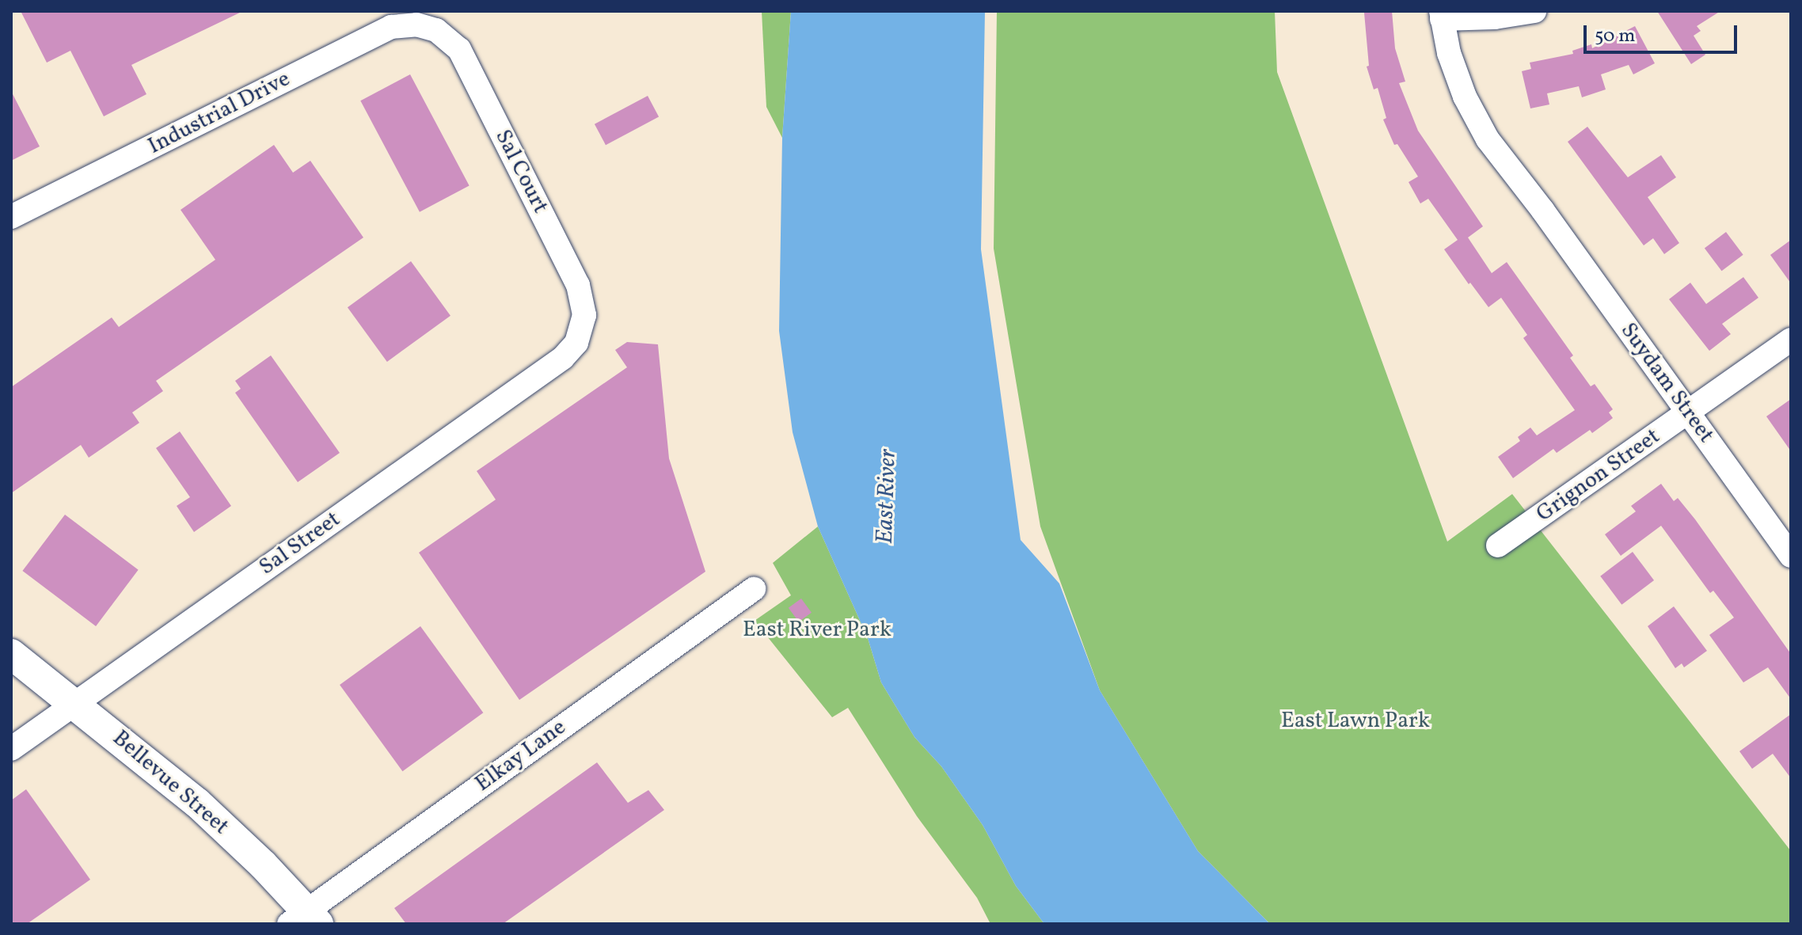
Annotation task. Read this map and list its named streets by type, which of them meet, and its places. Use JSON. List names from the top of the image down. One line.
{"streets":{"street":["Industrial Drive","Sal Court","Suydam Street","Grignon Street","Sal Street","Elkay Lane","Bellevue Street"]},"crossings":[["Industrial Drive","Sal Court"],["Sal Court","Sal Street"],["Suydam Street","Grignon Street"],["Sal Street","Bellevue Street"],["Elkay Lane","Bellevue Street"]],"water":["East River"],"parks":["East River Park","East Lawn Park"],"scale_bar":"50 m"}
